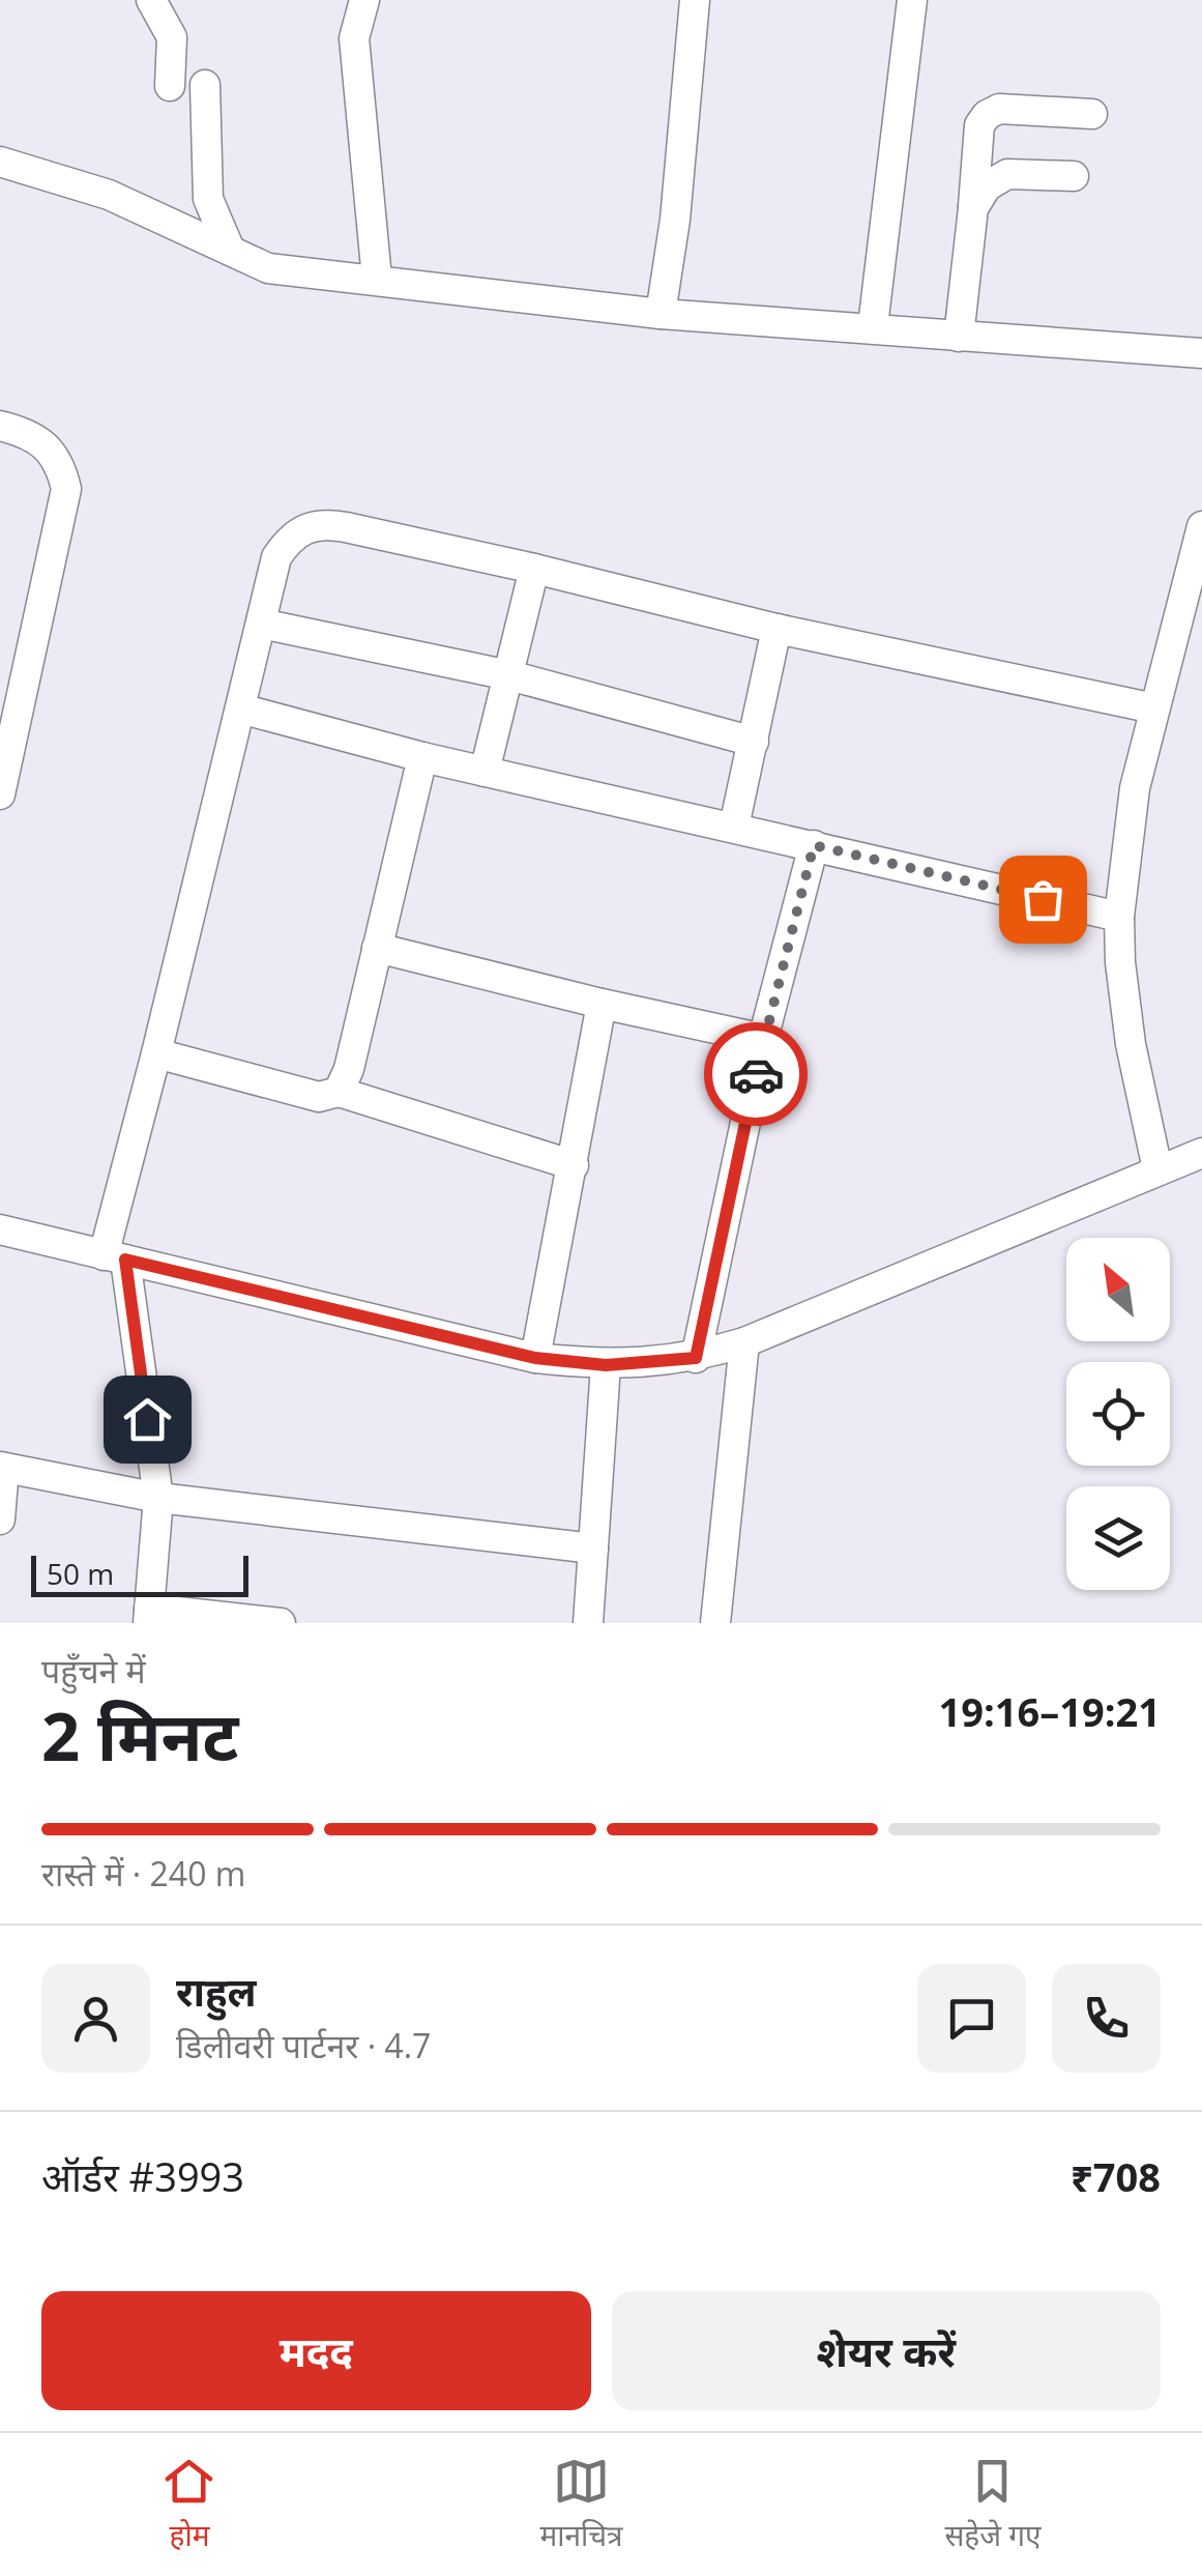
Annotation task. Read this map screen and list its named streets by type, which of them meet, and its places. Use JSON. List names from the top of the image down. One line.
{"scale_bar":"50 m","north":"top left","page":{"scale":"50 m","heading":["2 मिनट","पहुँचने में","19:16–19:21"],"panel":["राहुल","डिलीवरी पार्टनर · 4.7","ऑर्डर #3993","₹708"],"bar":"रास्ते में · 240 m","buttons":["मदद","शेयर करें"],"tabs":["होम","मानचित्र","सहेजे गए"]}}
